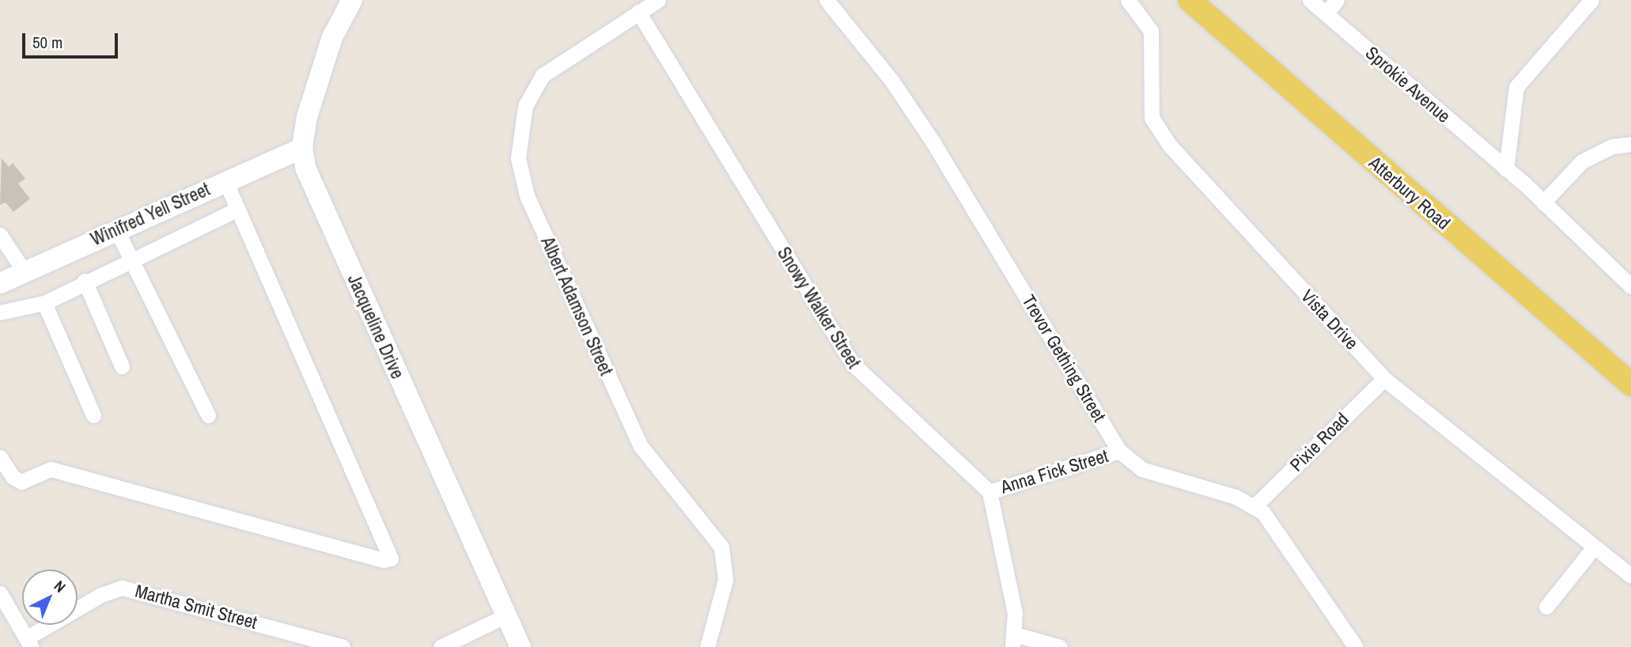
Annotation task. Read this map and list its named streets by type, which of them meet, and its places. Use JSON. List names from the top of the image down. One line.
{"streets":{"main road":["Atterbury Road"],"street":["Sprokie Avenue","Winifred Yell Street","Albert Adamson Street","Snowy Walker Street","Vista Drive","Jacqueline Drive","Trevor Gething Street","Pixie Road","Anna Fick Street","Martha Smit Street"]},"crossings":[["Winifred Yell Street","Jacqueline Drive"],["Albert Adamson Street","Snowy Walker Street"],["Snowy Walker Street","Anna Fick Street"],["Vista Drive","Pixie Road"],["Trevor Gething Street","Pixie Road"],["Trevor Gething Street","Anna Fick Street"]],"scale_bar":"50 m","north":"top right"}
